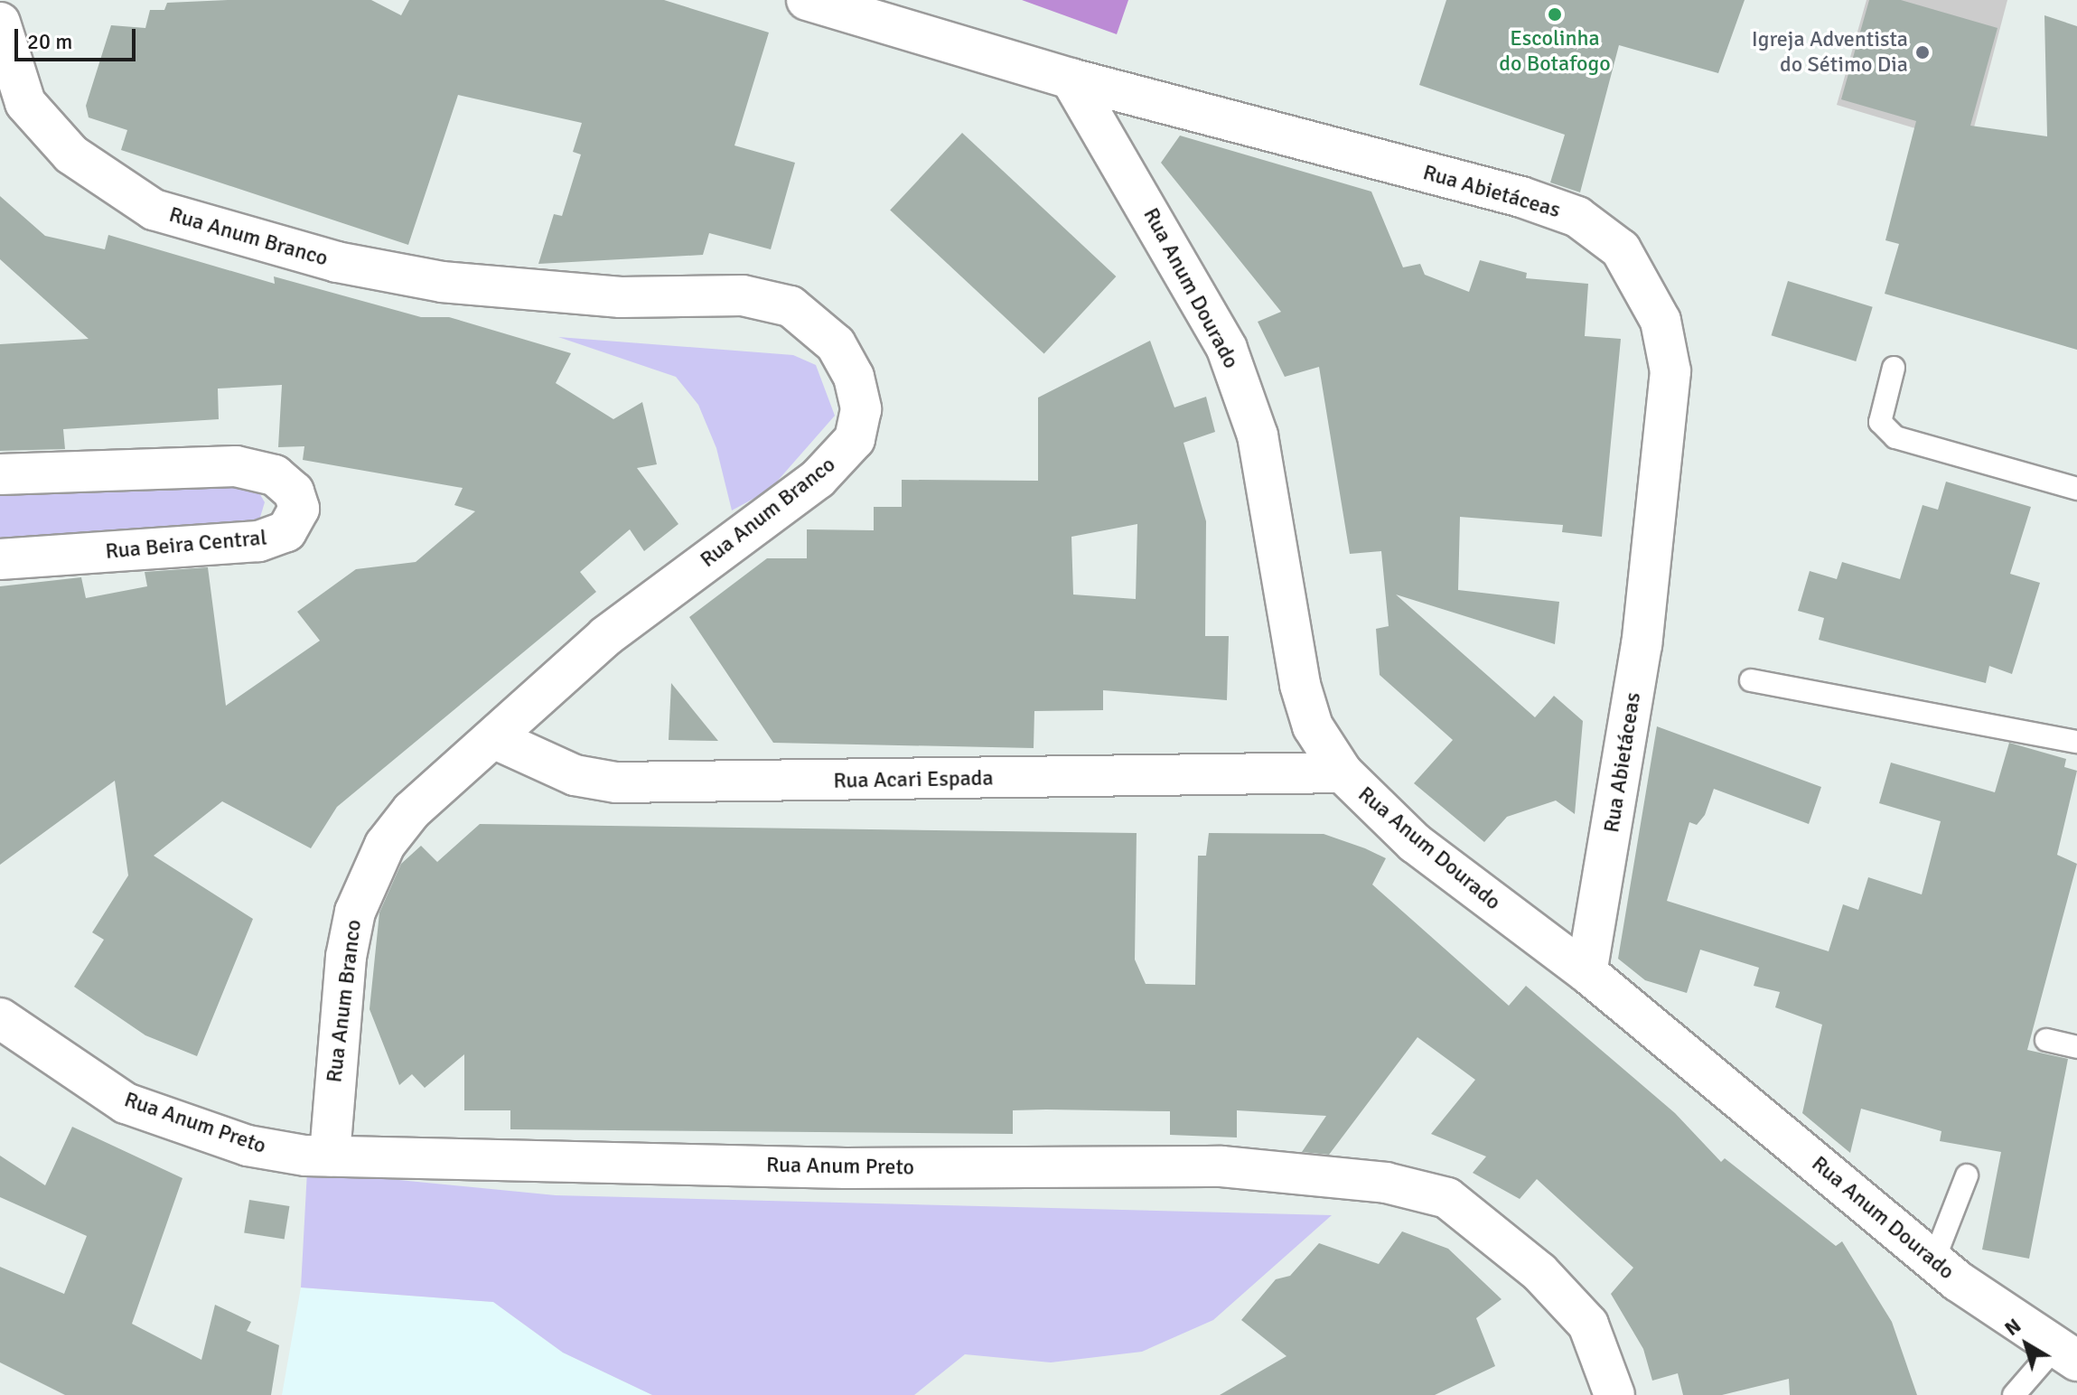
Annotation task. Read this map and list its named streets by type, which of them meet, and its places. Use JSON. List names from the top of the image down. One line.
{"streets":{"street":["Rua Abietáceas","Rua Anum Branco","Rua Anum Dourado","Rua Beira Central","Rua Acari Espada","Rua Anum Preto"]},"crossings":[["Rua Abietáceas","Rua Anum Dourado"],["Rua Anum Branco","Rua Acari Espada"],["Rua Anum Branco","Rua Anum Preto"],["Rua Anum Dourado","Rua Acari Espada"]],"places":["Escolinha do Botafogo","Igreja Adventista do Sétimo Dia"],"scale_bar":"20 m","north":"top left"}
